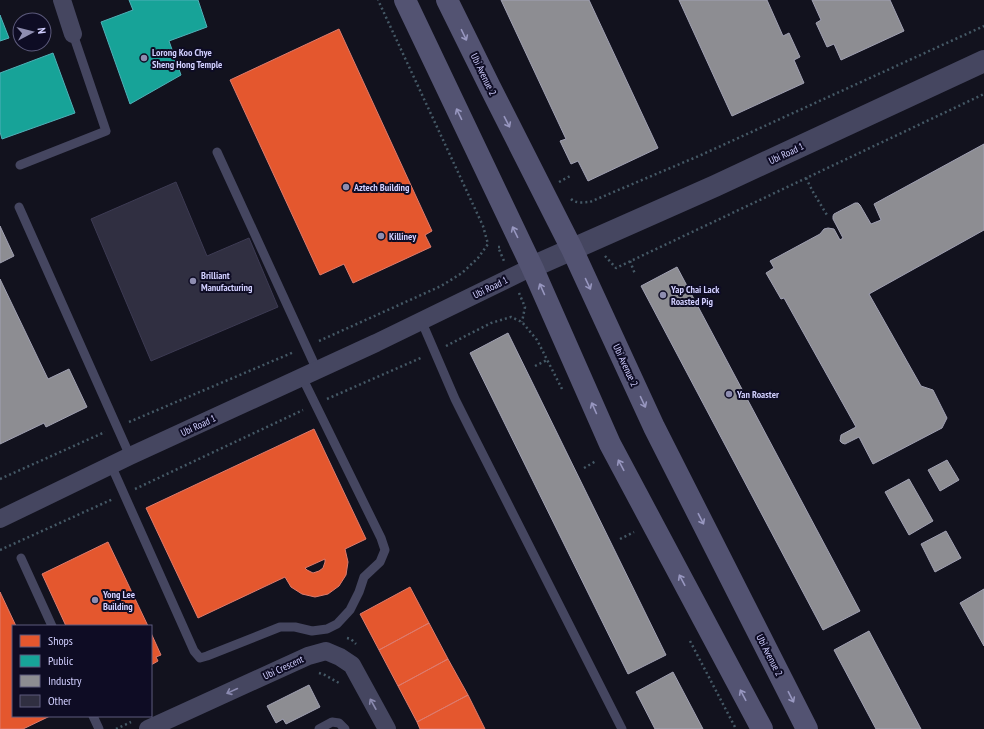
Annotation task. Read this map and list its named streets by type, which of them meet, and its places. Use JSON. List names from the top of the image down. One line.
{"streets":{"main road":["Ubi Avenue 2"],"street":["Ubi Road 1","Ubi Crescent"]},"crossings":[["Ubi Avenue 2","Ubi Road 1"]],"one_way":["Ubi Crescent"],"places":["Lorong Koo Chye Sheng Hong Temple","Aztech Building","Killiney","Brilliant Manufacturing","Yap Chai Lack Roasted Pig","Yan Roaster","Yong Lee Building"],"legend":["Shops","Public","Industry","Other"],"north":"right"}
